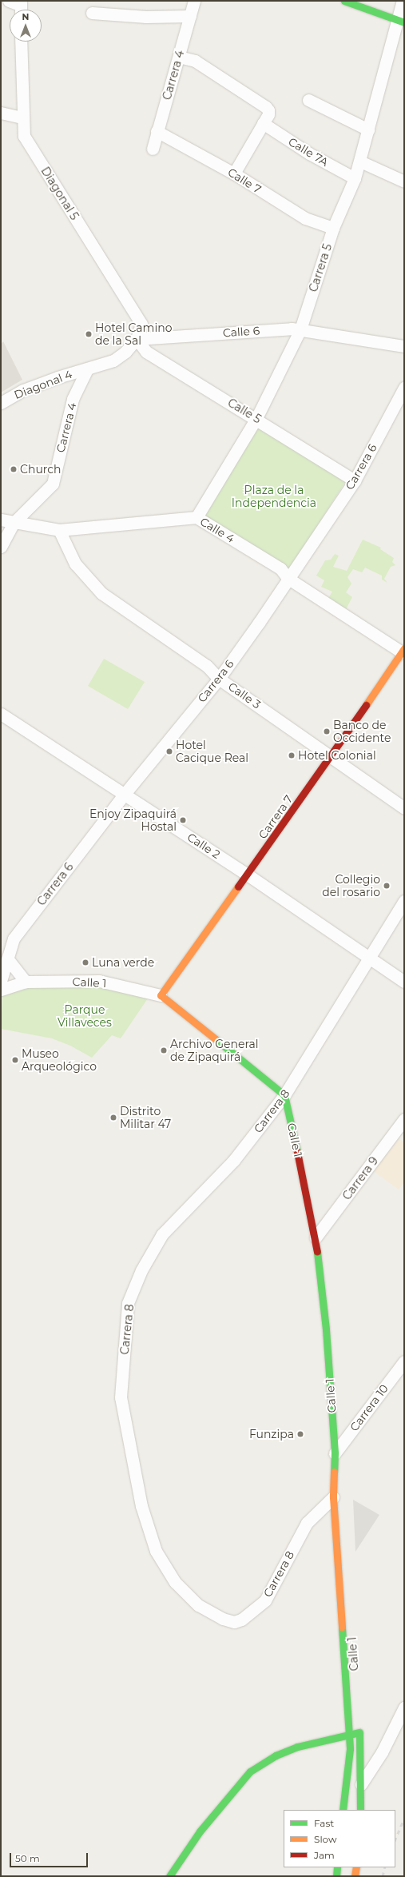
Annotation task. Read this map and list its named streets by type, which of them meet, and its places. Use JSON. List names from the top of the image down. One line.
{"streets":{"street":["Carrera 4","Calle 7A","Calle 7","Diagonal 5","Carrera 5","Calle 6","Diagonal 4","Calle 5","Carrera 6","Calle 4","Calle 3","Carrera 7","Calle 2","Calle 1","Carrera 8","Carrera 9","Carrera 10"]},"crossings":[["Carrera 4","Calle 7"],["Carrera 4","Diagonal 4"],["Carrera 4","Calle 4"],["Calle 7A","Carrera 5"],["Calle 7","Carrera 5"],["Diagonal 5","Calle 6"],["Diagonal 5","Calle 5"],["Carrera 5","Calle 6"],["Carrera 5","Calle 5"],["Carrera 5","Calle 4"],["Calle 6","Calle 5"],["Calle 5","Carrera 6"],["Carrera 6","Calle 4"],["Carrera 6","Calle 3"],["Carrera 6","Calle 2"],["Calle 4","Calle 3"],["Calle 4","Carrera 7"],["Calle 3","Carrera 7"],["Carrera 7","Calle 2"],["Carrera 7","Calle 1"],["Calle 2","Carrera 8"],["Calle 1","Carrera 8"],["Calle 1","Carrera 9"],["Calle 1","Carrera 10"]],"parks":["Plaza de la Independencia","Parque Villaveces"],"places":["Hotel Camino de la Sal","Church","Banco de Occidente","Hotel Cacique Real","Hotel Colonial","Enjoy Zipaquirá Hostal","Collegio del rosario","Luna verde","Archivo General de Zipaquirá","Museo Arqueológico","Distrito Militar 47","Funzipa"],"legend":["Fast","Slow","Jam"],"scale_bar":"50 m","north":"top"}
